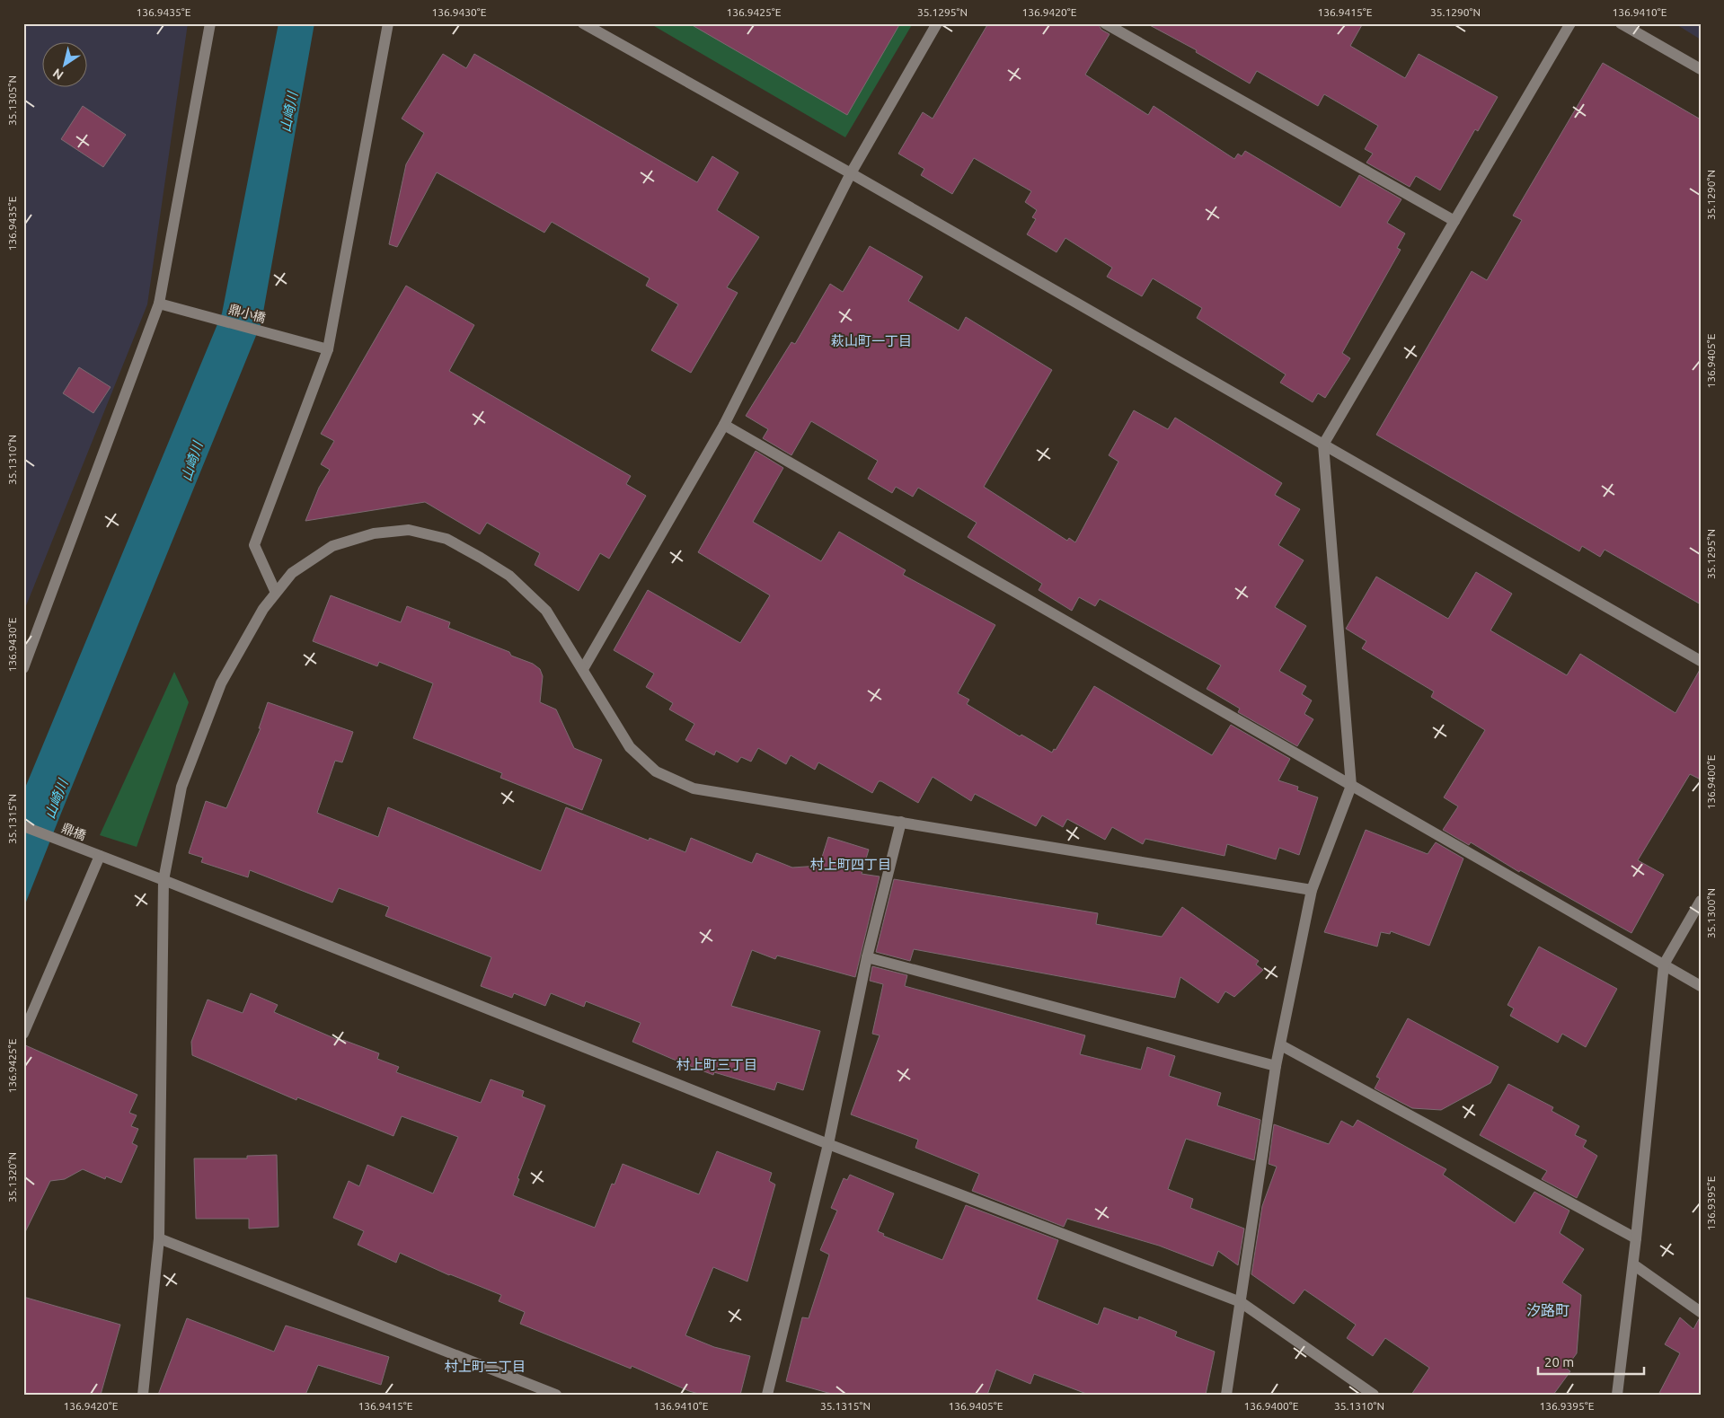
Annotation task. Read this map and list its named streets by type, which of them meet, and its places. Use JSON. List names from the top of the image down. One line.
{"streets":{"street":["鼎小橋","鼎橋"]},"districts":["萩山町一丁目","村上町四丁目","村上町三丁目","汐路町","村上町二丁目"],"water":["山崎川"],"scale_bar":"20 m","north":"bottom left","coordinates":["136.9435°E","136.9430°E","136.9425°E","35.1295°N","136.9420°E","136.9415°E","35.1290°N","136.9410°E","35.1305°N","136.9405°E","35.1310°N","136.9400°E","35.1315°N","35.1300°N","35.1320°N","136.9395°E"]}
